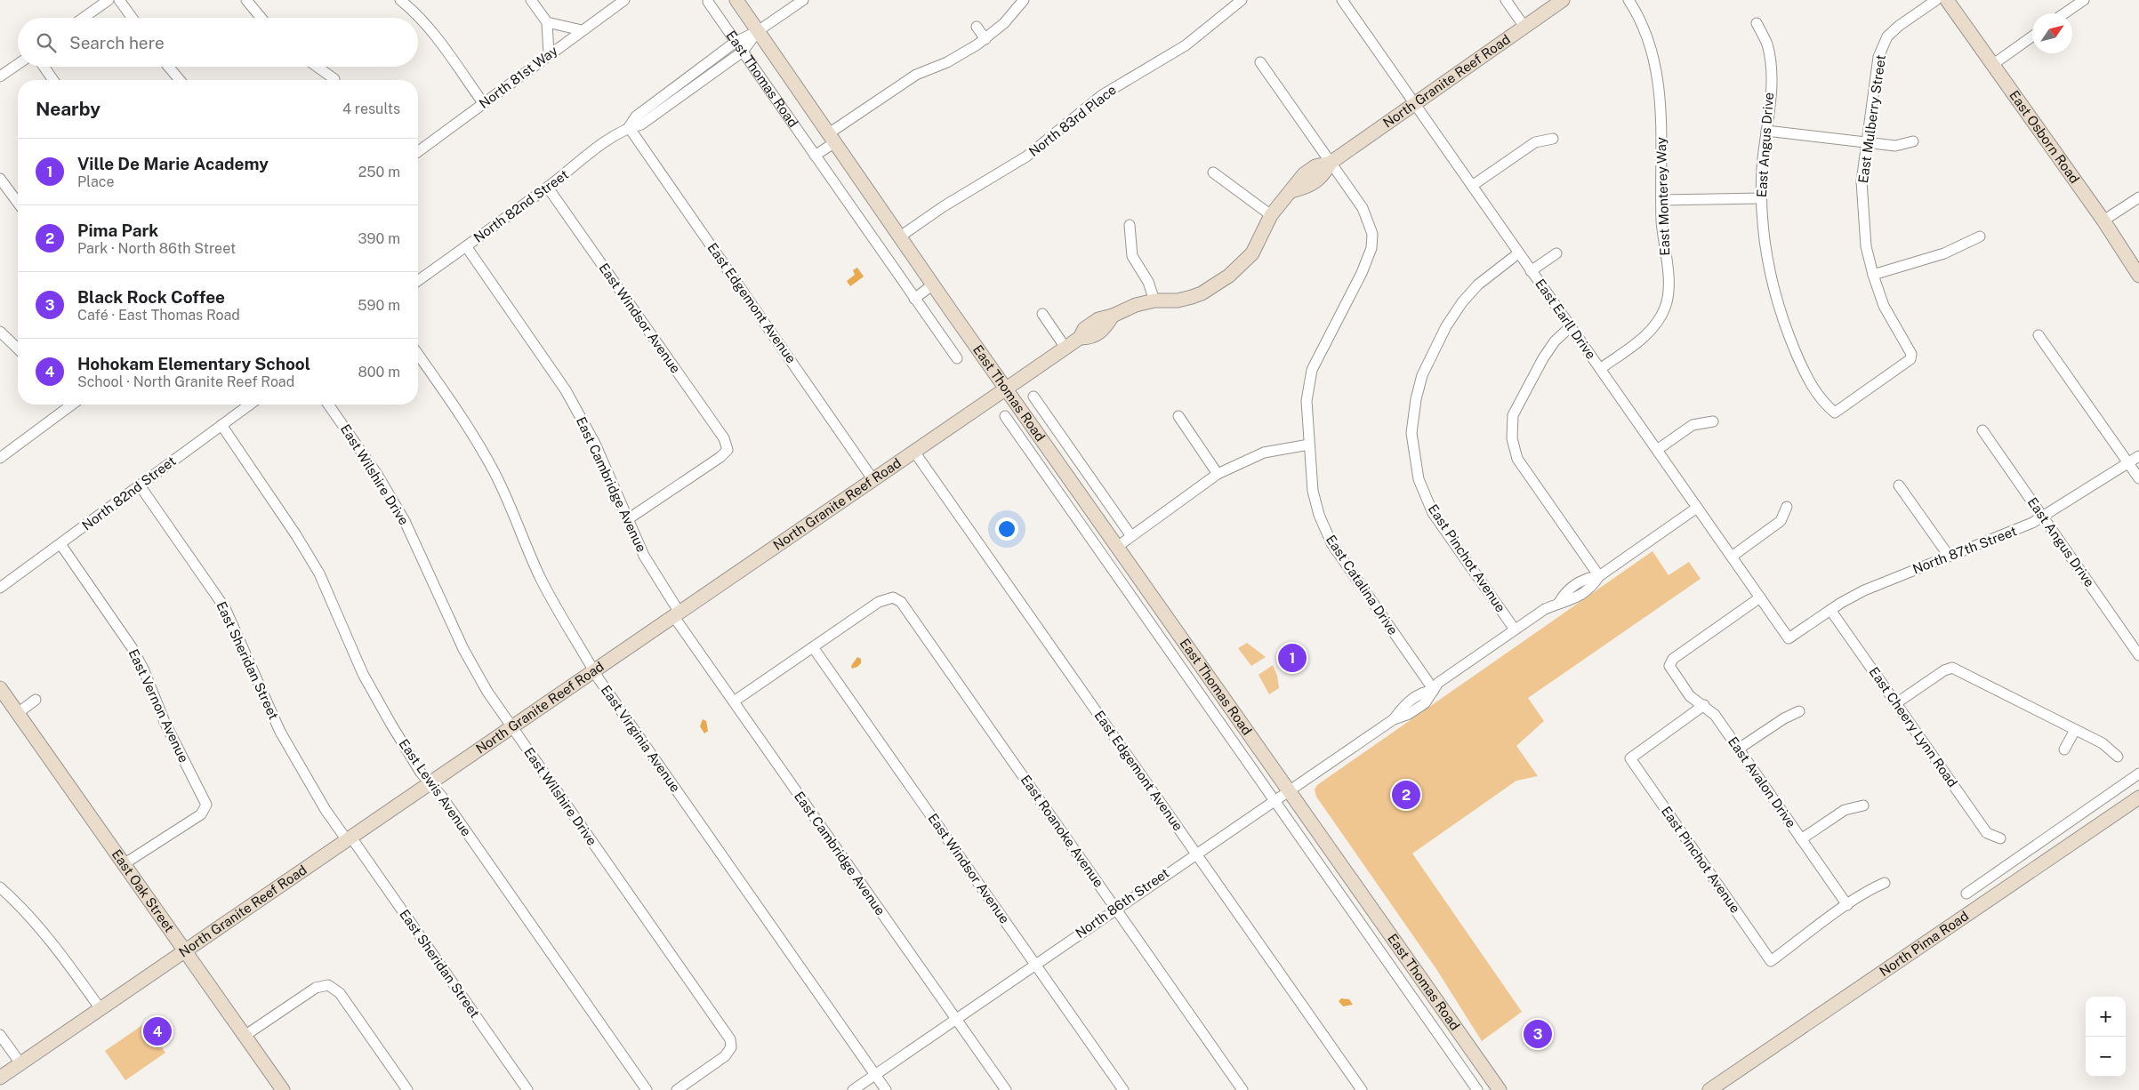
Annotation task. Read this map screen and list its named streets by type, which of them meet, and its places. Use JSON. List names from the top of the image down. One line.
{"streets":{"street":["North 81st Way","East Thomas Road","North Granite Reef Road","East Mulberry Street","North 83rd Place","East Osborn Road","East Angus Drive","East Monterey Way","North 82nd Street","East Edgemont Avenue","East Windsor Avenue","East Earll Drive","East Wilshire Drive","East Cambridge Avenue","North 87th Street","East Pinchot Avenue","East Catalina Drive","East Sheridan Street","East Vernon Avenue","East Cheery Lynn Road","East Virginia Avenue","East Avalon Drive","East Lewis Avenue","East Roanoke Avenue","East Oak Street","North 86th Street","North Pima Road"]},"crossings":[["East Thomas Road","North Granite Reef Road"],["East Thomas Road","North 83rd Place"],["East Thomas Road","North 82nd Street"],["East Thomas Road","North 86th Street"],["North Granite Reef Road","East Edgemont Avenue"],["North Granite Reef Road","East Earll Drive"],["North Granite Reef Road","East Wilshire Drive"],["North Granite Reef Road","East Cambridge Avenue"],["North Granite Reef Road","East Catalina Drive"],["North Granite Reef Road","East Sheridan Street"],["North Granite Reef Road","East Virginia Avenue"],["North Granite Reef Road","East Lewis Avenue"],["North Granite Reef Road","East Oak Street"],["East Mulberry Street","East Angus Drive"],["East Angus Drive","North 87th Street"],["East Monterey Way","East Earll Drive"],["North 82nd Street","East Edgemont Avenue"],["North 82nd Street","East Windsor Avenue"],["North 82nd Street","East Cambridge Avenue"],["North 82nd Street","East Sheridan Street"],["North 82nd Street","East Vernon Avenue"],["North 82nd Street","East Lewis Avenue"],["East Edgemont Avenue","North 86th Street"],["East Windsor Avenue","East Cambridge Avenue"],["East Windsor Avenue","East Roanoke Avenue"],["East Windsor Avenue","North 86th Street"],["East Earll Drive","North 87th Street"],["East Earll Drive","East Pinchot Avenue"],["East Earll Drive","East Avalon Drive"],["East Earll Drive","North 86th Street"],["East Cambridge Avenue","North 86th Street"],["North 87th Street","East Cheery Lynn Road"],["East Pinchot Avenue","East Avalon Drive"],["East Pinchot Avenue","North 86th Street"],["East Catalina Drive","North 86th Street"],["East Vernon Avenue","East Oak Street"],["East Virginia Avenue","North 86th Street"],["East Roanoke Avenue","North 86th Street"]],"north":"top right","page":{"search":"Search here","heading":["Nearby","4 results"],"list":[{"mark":"1","name":"Ville De Marie Academy","note":"Place","value":"250 m"},{"mark":"2","name":"Pima Park","note":"Park · North 86th Street","value":"390 m"},{"mark":"3","name":"Black Rock Coffee","note":"Café · East Thomas Road","value":"590 m"},{"mark":"4","name":"Hohokam Elementary School","note":"School · North Granite Reef Road","value":"800 m"}],"pins":["1","2","4","3"],"map_buttons":["+","−"]}}
